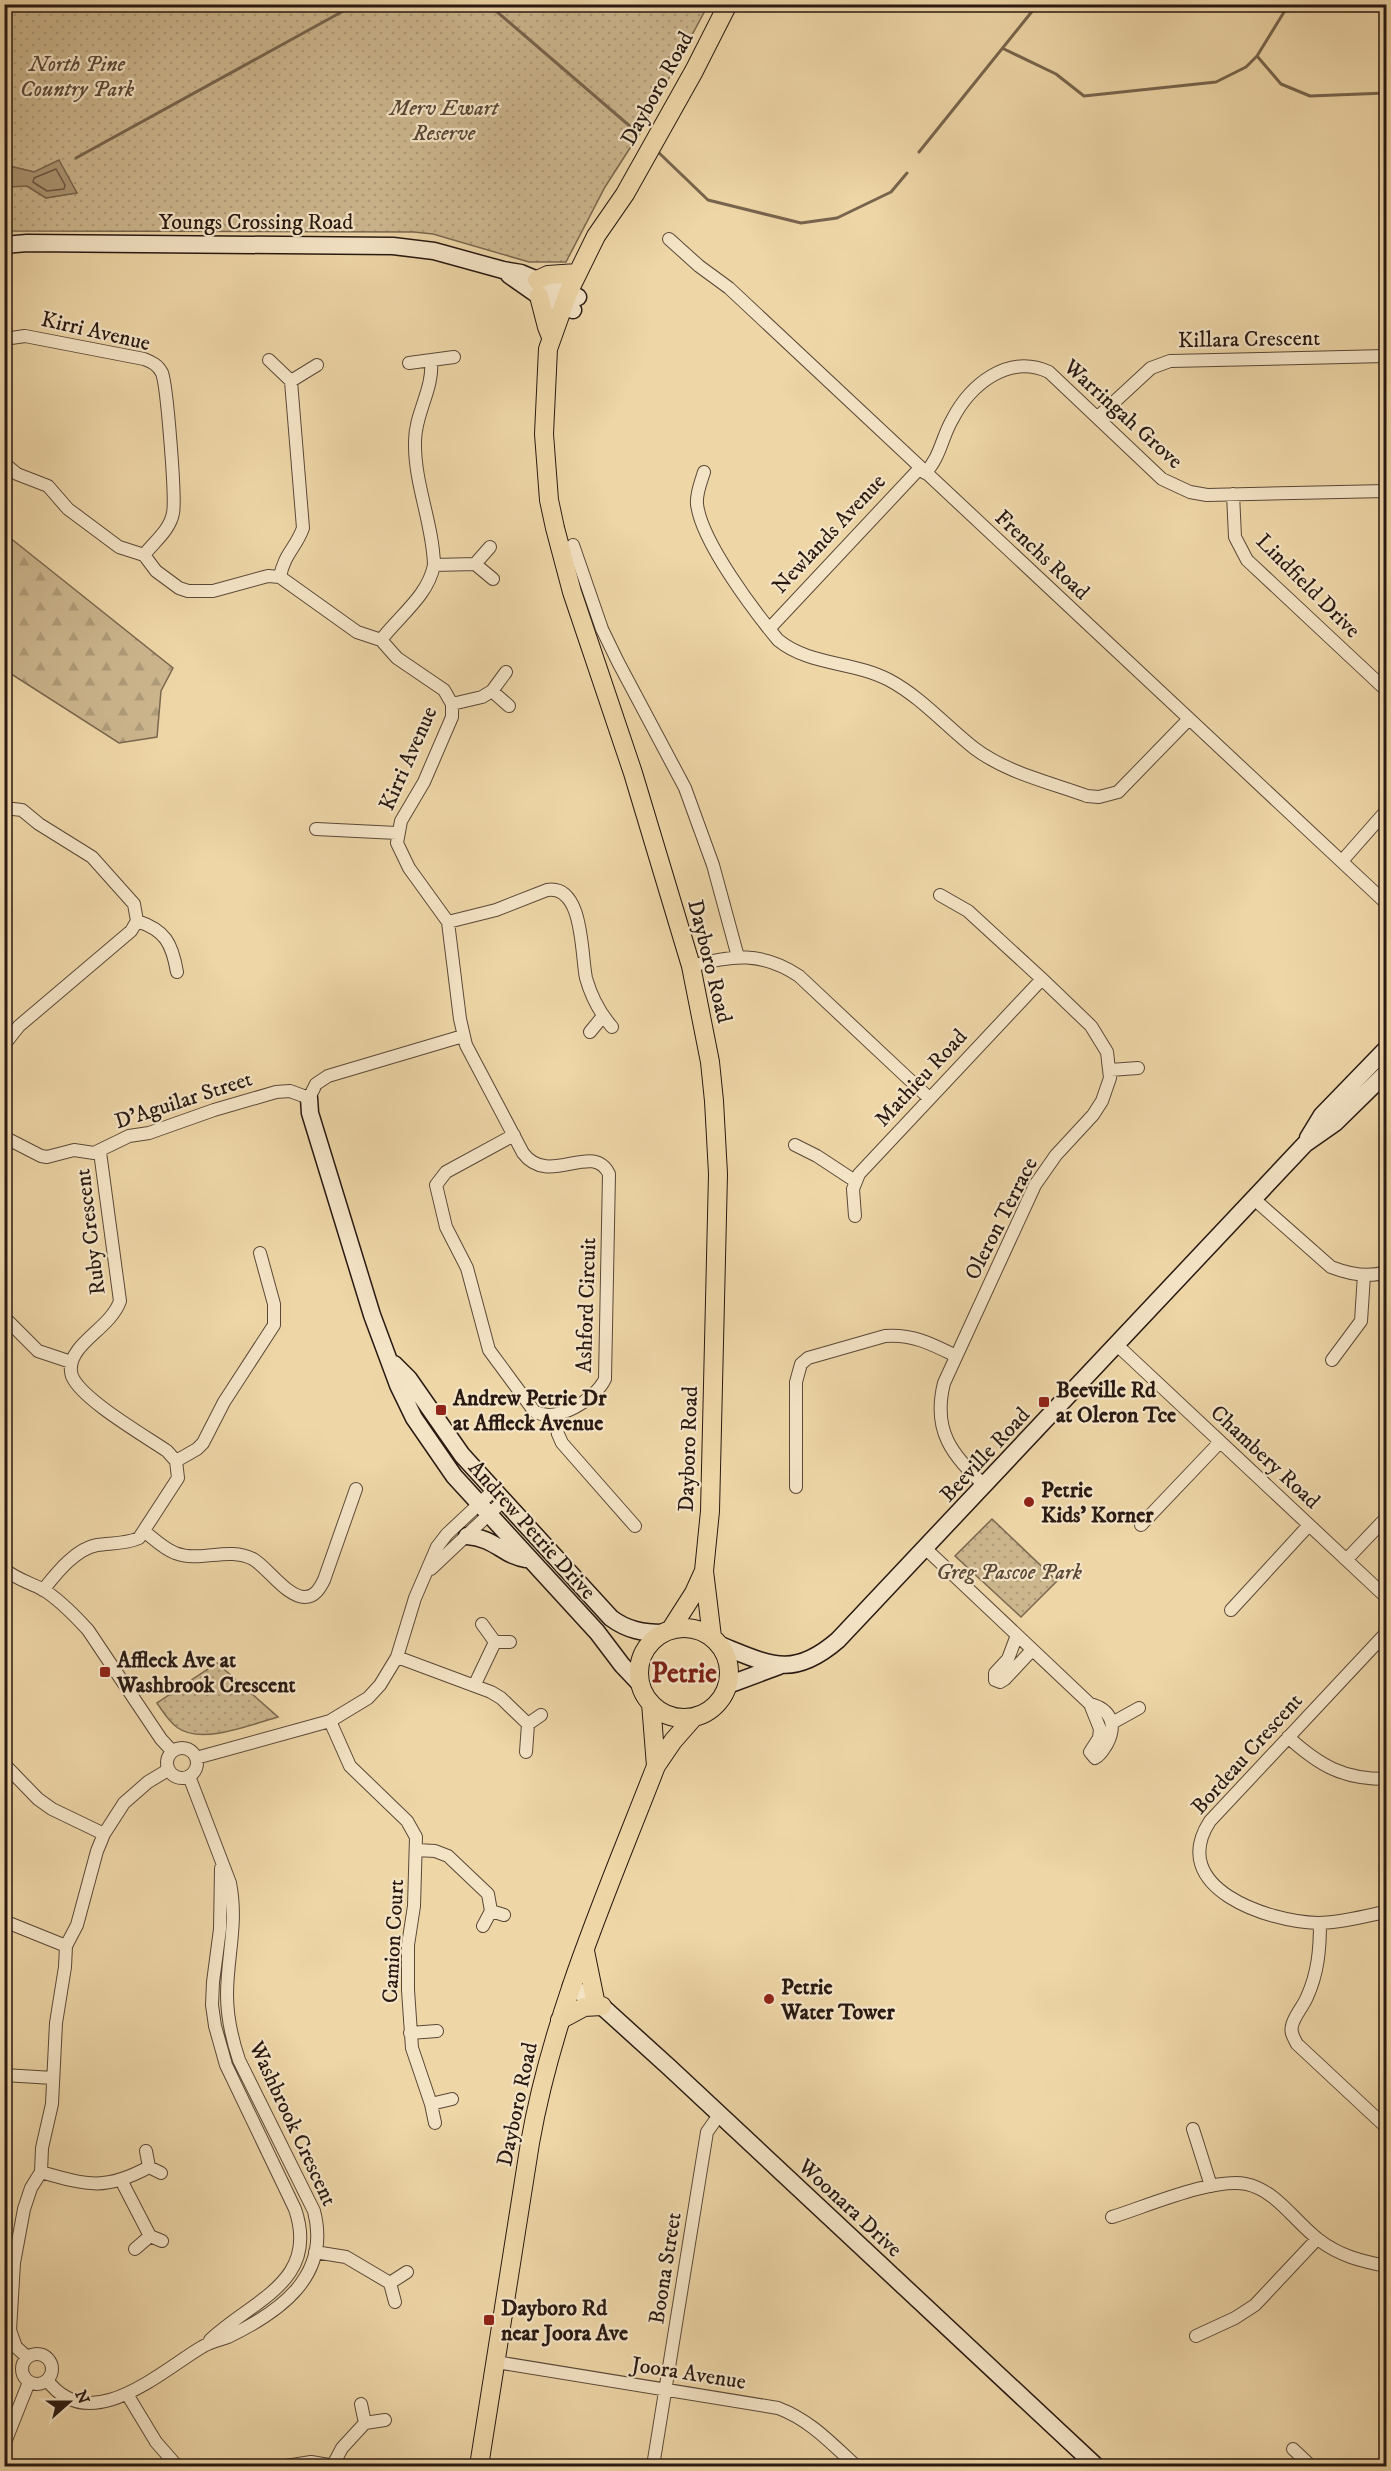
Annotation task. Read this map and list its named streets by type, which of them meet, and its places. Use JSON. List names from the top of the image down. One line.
{"streets":{"main road":["Dayboro Road"],"street":["Youngs Crossing Road","Kirri Avenue","Killara Crescent","Warringah Grove","Newlands Avenue","Frenchs Road","Lindfield Drive","Mathieu Road","D'Aguilar Street","Oleron Terrace","Ruby Crescent","Ashford Circuit","Beeville Road","Chambery Road","Andrew Petrie Drive","Bordeau Crescent","Camion Court","Washbrook Crescent","Woonara Drive","Boona Street","Joora Avenue"]},"crossings":[["Dayboro Road","Youngs Crossing Road"],["Dayboro Road","Beeville Road"],["Dayboro Road","Andrew Petrie Drive"],["Dayboro Road","Woonara Drive"],["Dayboro Road","Joora Avenue"],["Kirri Avenue","Ashford Circuit"],["Killara Crescent","Warringah Grove"],["Warringah Grove","Newlands Avenue"],["Warringah Grove","Frenchs Road"],["Warringah Grove","Lindfield Drive"],["Newlands Avenue","Frenchs Road"],["Mathieu Road","Oleron Terrace"],["D'Aguilar Street","Ruby Crescent"],["D'Aguilar Street","Andrew Petrie Drive"],["Oleron Terrace","Beeville Road"],["Beeville Road","Chambery Road"],["Beeville Road","Andrew Petrie Drive"],["Woonara Drive","Boona Street"],["Boona Street","Joora Avenue"]],"districts":["Petrie"],"parks":["North Pine Country Park","Merv Ewart Reserve","Greg Pascoe Park"],"places":{"transit":["Beeville Rd at Oleron Tce","Andrew Petrie Dr at Affleck Avenue","Affleck Ave at Washbrook Crescent","Dayboro Rd near Joora Ave"],"other":["Petrie Kids' Korner","Petrie Water Tower"]},"north":"right"}
